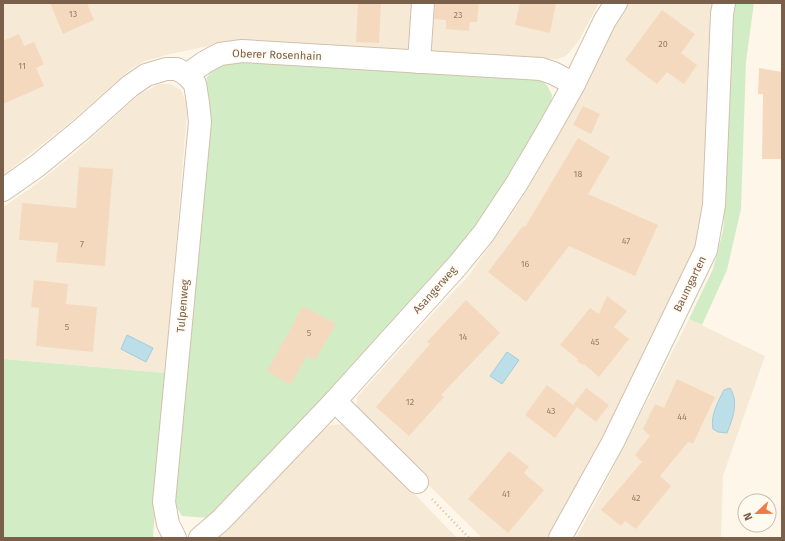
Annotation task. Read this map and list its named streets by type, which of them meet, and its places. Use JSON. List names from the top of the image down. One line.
{"streets":{"street":["Oberer Rosenhain","Baumgarten","Asangerweg","Tulpenweg"]},"crossings":[["Oberer Rosenhain","Asangerweg"],["Oberer Rosenhain","Tulpenweg"]],"house_numbers":["13","23","20","11","18","47","7","16","5","5","14","45","12","43","44","41","42"],"north":"left"}
